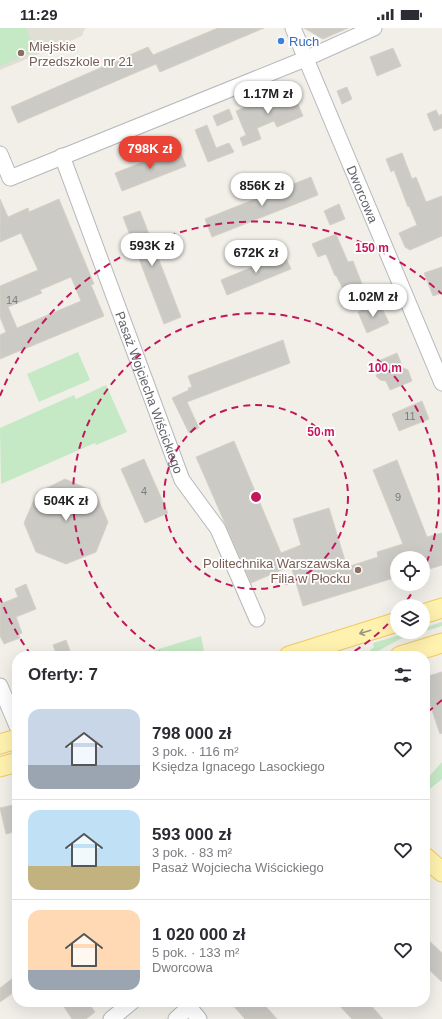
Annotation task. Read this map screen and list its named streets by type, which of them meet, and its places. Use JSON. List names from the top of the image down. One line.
{"streets":{"street":["Dworcowa","Pasaż Wojciecha Wiścickiego"]},"places":["Ruch","Miejskie Przedszkole nr 21","Politechnika Warszawska Filia w Płocku"],"house_numbers":["14","11","4","9"],"page":{"status":"11:29","price":["1.17M zł","798K zł","856K zł","593K zł","672K zł","1.02M zł","504K zł"],"heading":"Oferty: 7","list":[{"name":"798 000 zł","note":"3 pok. · 116 m² · Księdza Ignacego Lasockiego"},{"name":"593 000 zł","note":"3 pok. · 83 m² · Pasaż Wojciecha Wiścickiego"},{"name":"1 020 000 zł","note":"5 pok. · 133 m² · Dworcowa"}]},"rings":["150 m","100 m","50 m"]}
